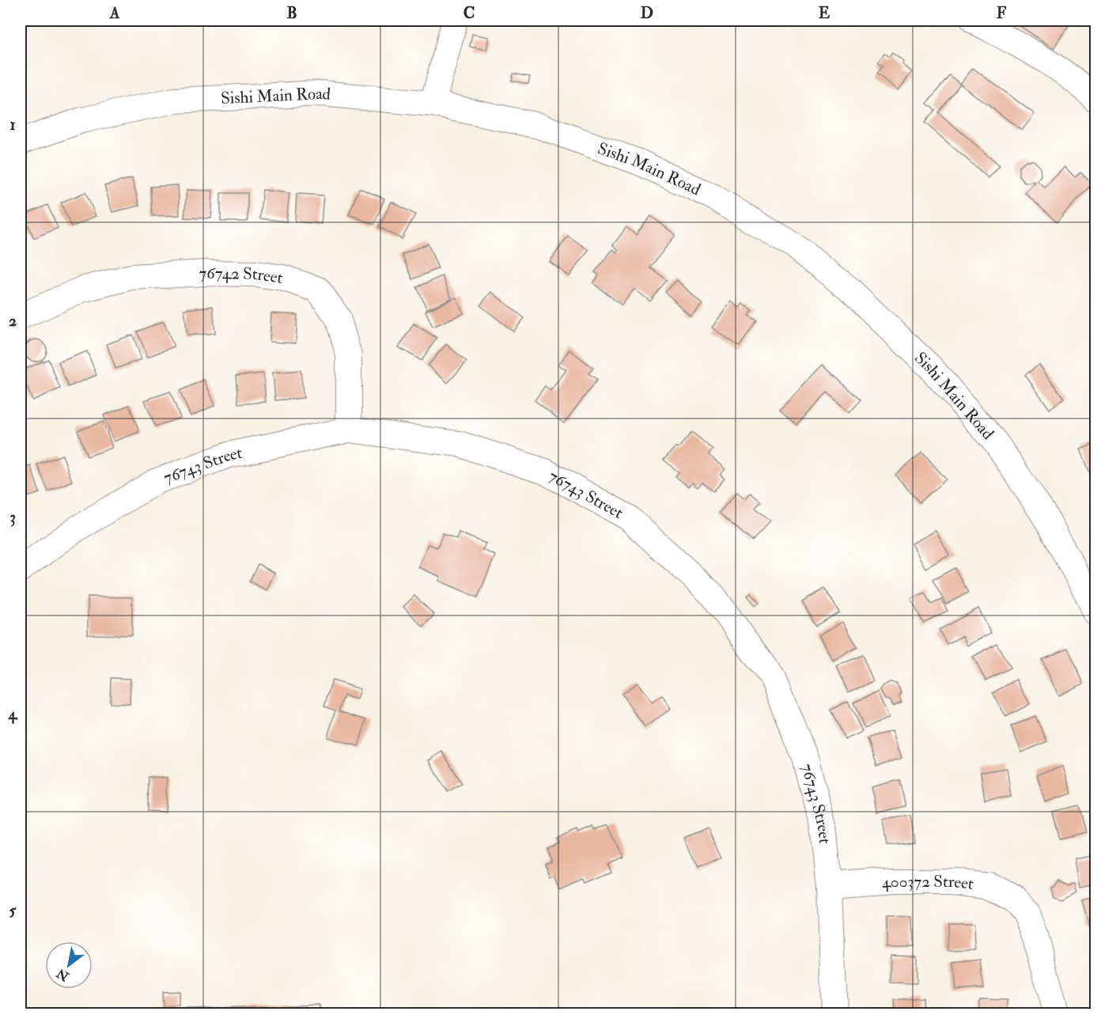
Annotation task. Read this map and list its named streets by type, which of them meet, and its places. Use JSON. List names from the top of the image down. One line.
{"streets":{"street":["Sishi Main Road","76742 Street","76743 Street","400372 Street"]},"crossings":[["76742 Street","76743 Street"],["76743 Street","400372 Street"]],"north":"bottom left","grid":{"columns":["A","B","C","D","E","F"],"rows":["1","2","3","4","5"]}}
